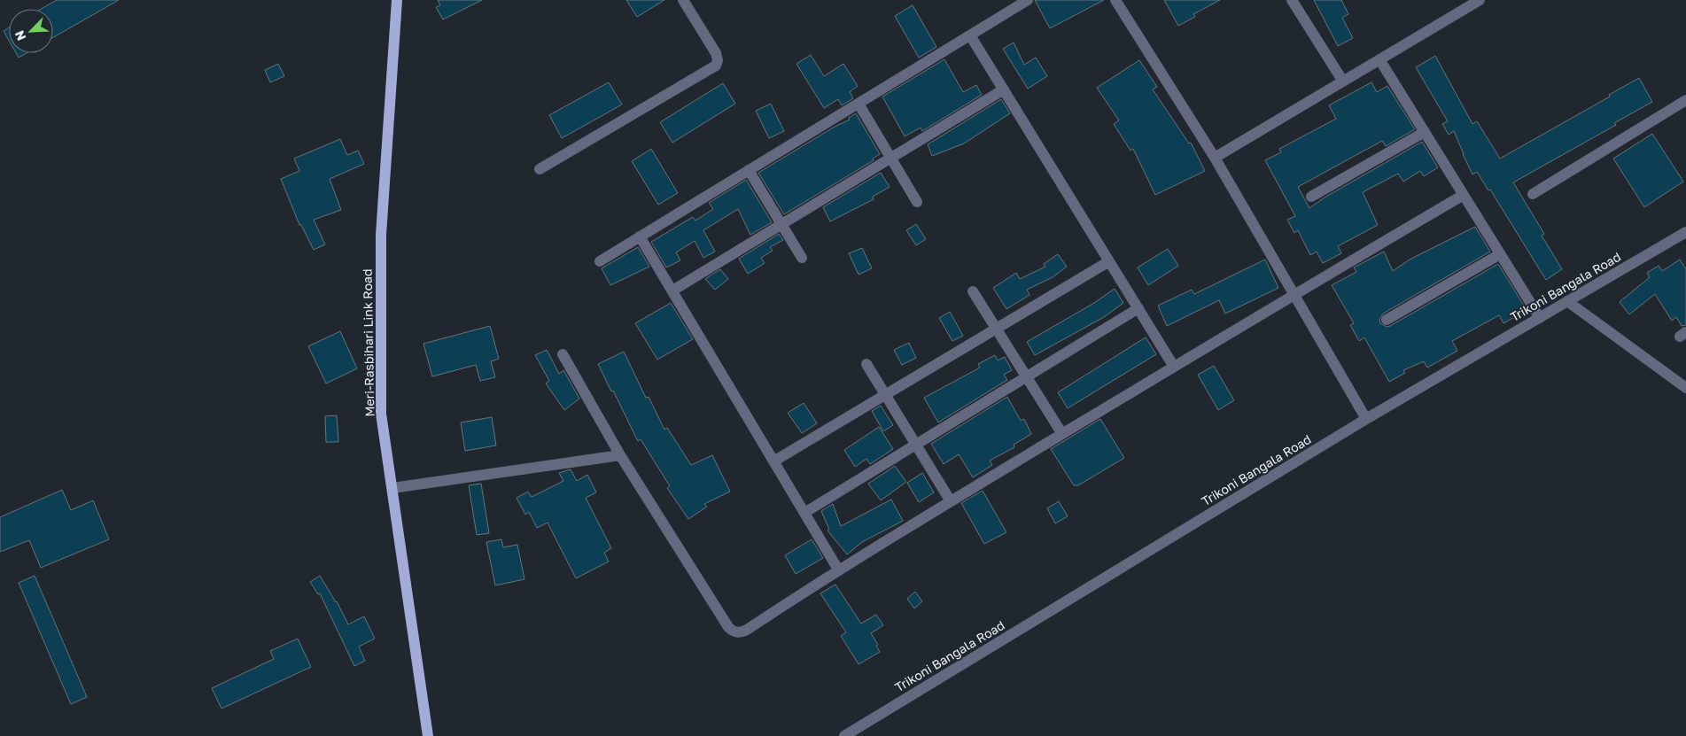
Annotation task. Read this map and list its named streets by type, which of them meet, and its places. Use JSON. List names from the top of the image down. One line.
{"streets":{"main road":["Meri-Rasbihari Link Road"],"street":["Trikoni Bangala Road"]},"north":"bottom left"}
